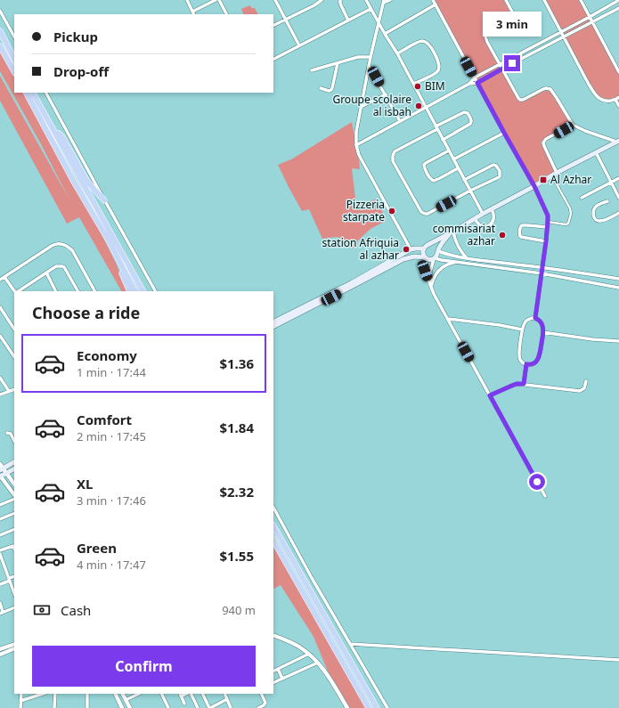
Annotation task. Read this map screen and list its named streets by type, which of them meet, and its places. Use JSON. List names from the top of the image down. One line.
{"places":{"other":["BIM","Groupe scolaire al isbah","Pizzeria starpate","commisariat azhar","station Afriquia al azhar"],"transit":["Al Azhar"]},"page":{"bubble":"3 min","banner":["Pickup","Drop-off"],"heading":"Choose a ride","list":[{"name":"Economy","note":"1 min · 17:44","value":"$1.36"},{"name":"Comfort","note":"2 min · 17:45","value":"$1.84"},{"name":"XL","note":"3 min · 17:46","value":"$2.32"},{"name":"Green","note":"4 min · 17:47","value":"$1.55"}],"pay":["Cash","940 m"],"buttons":"Confirm"}}
